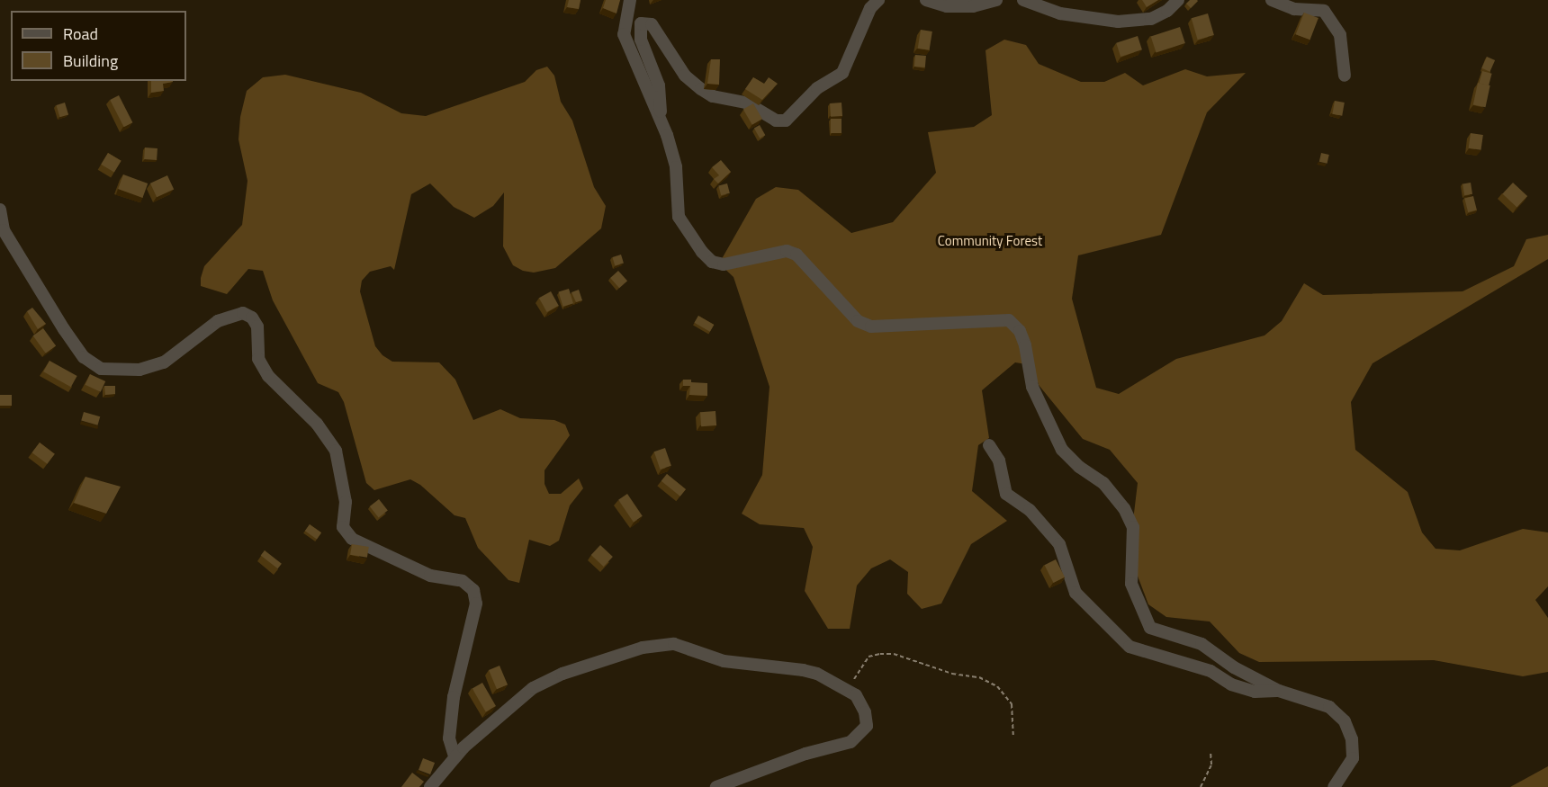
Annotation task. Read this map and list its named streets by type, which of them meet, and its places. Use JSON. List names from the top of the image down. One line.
{"parks":["Community Forest"],"legend":["Road","Building"]}
